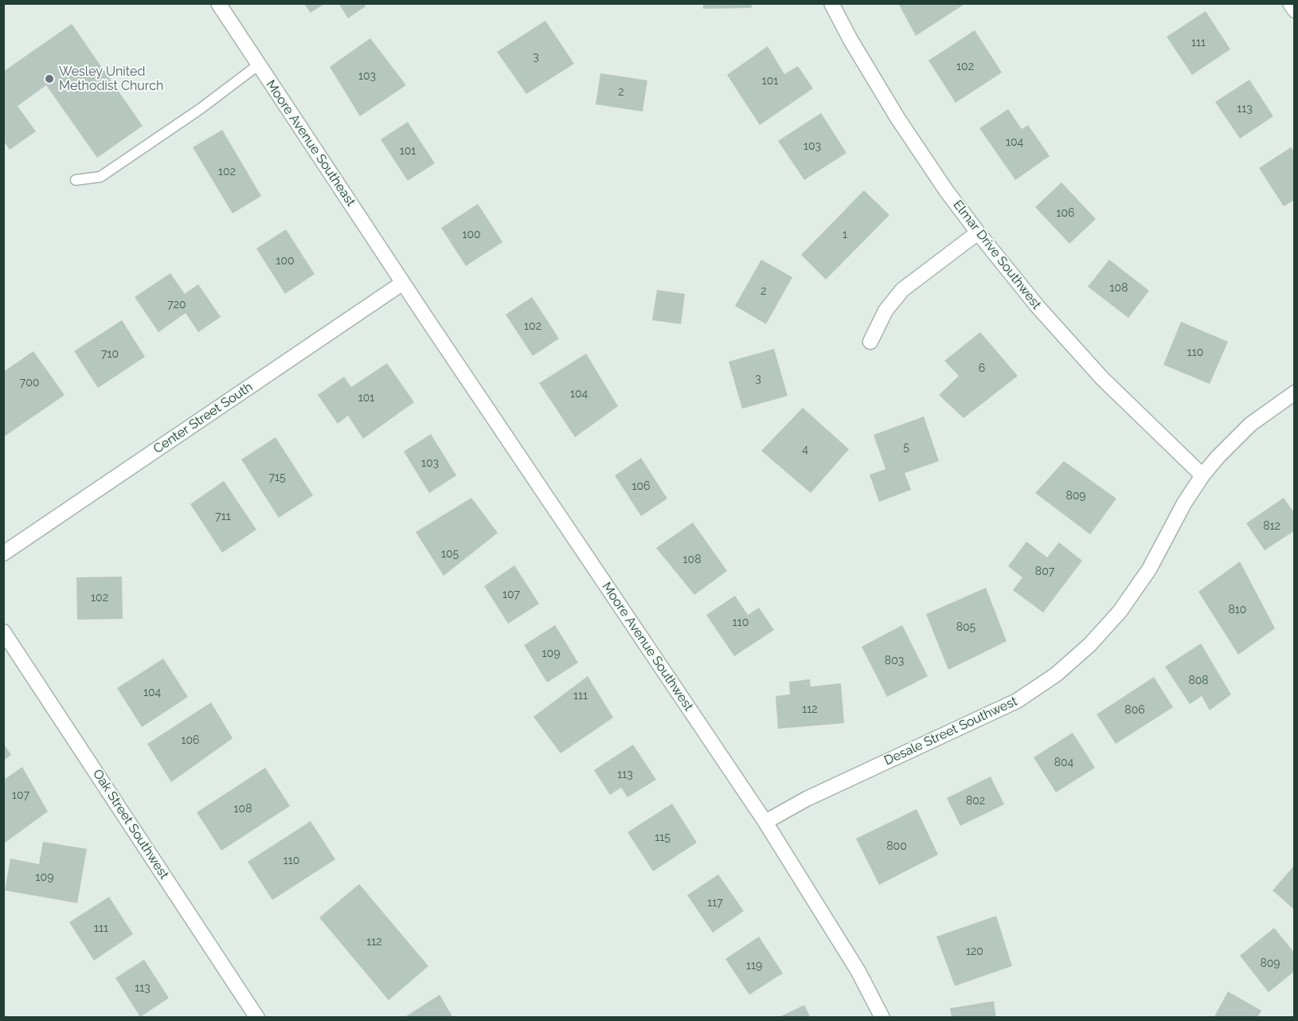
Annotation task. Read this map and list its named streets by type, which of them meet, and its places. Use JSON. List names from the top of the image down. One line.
{"streets":{"street":["Moore Avenue Southeast","Elmar Drive Southwest","Center Street South","Moore Avenue Southwest","Desale Street Southwest","Oak Street Southwest"]},"crossings":[["Moore Avenue Southeast","Center Street South"],["Moore Avenue Southeast","Moore Avenue Southwest"],["Elmar Drive Southwest","Desale Street Southwest"],["Center Street South","Moore Avenue Southwest"],["Moore Avenue Southwest","Desale Street Southwest"]],"places":["Wesley United Methodist Church"],"house_numbers":["111","3","102","103","101","2","113","104","103","101","102","106","100","1","100","108","2","720","102","110","710","6","3","700","104","101","5","4","103","715","106","809","711","812","105","108","807","107","102","810","110","805","109","803","808","104","111","112","806","106","804","113","107","802","108","115","800","110","109","117","111","112","120","809","119","113"]}
